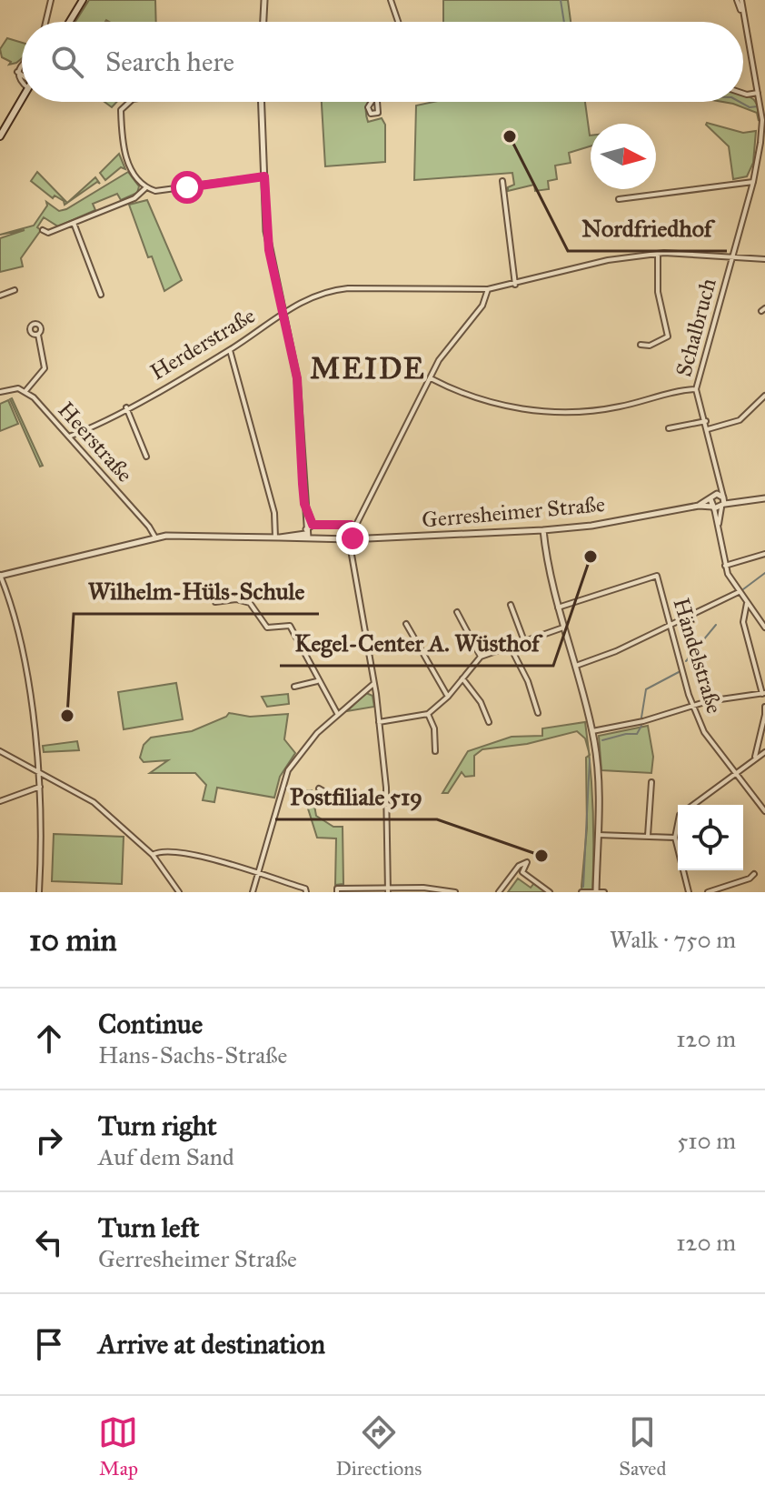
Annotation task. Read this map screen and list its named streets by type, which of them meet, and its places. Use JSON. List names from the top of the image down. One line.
{"streets":{"street":["Schalbruch","Herderstraße","Heerstraße","Gerresheimer Straße","Händelstraße"]},"crossings":[["Schalbruch","Herderstraße"],["Schalbruch","Gerresheimer Straße"],["Herderstraße","Heerstraße"],["Heerstraße","Gerresheimer Straße"]],"districts":["MEIDE"],"places":["Nordfriedhof","Kegel-Center A. Wüsthof","Wilhelm-Hüls-Schule","Postfiliale 519"],"north":"right","page":{"search":"Search here","heading":["10 min","Walk · 750 m"],"list":[["Continue","Hans-Sachs-Straße","120 m"],["Turn right","Auf dem Sand","510 m"],["Turn left","Gerresheimer Straße","120 m"],"Arrive at destination"],"nav":["Map","Directions","Saved"]}}
